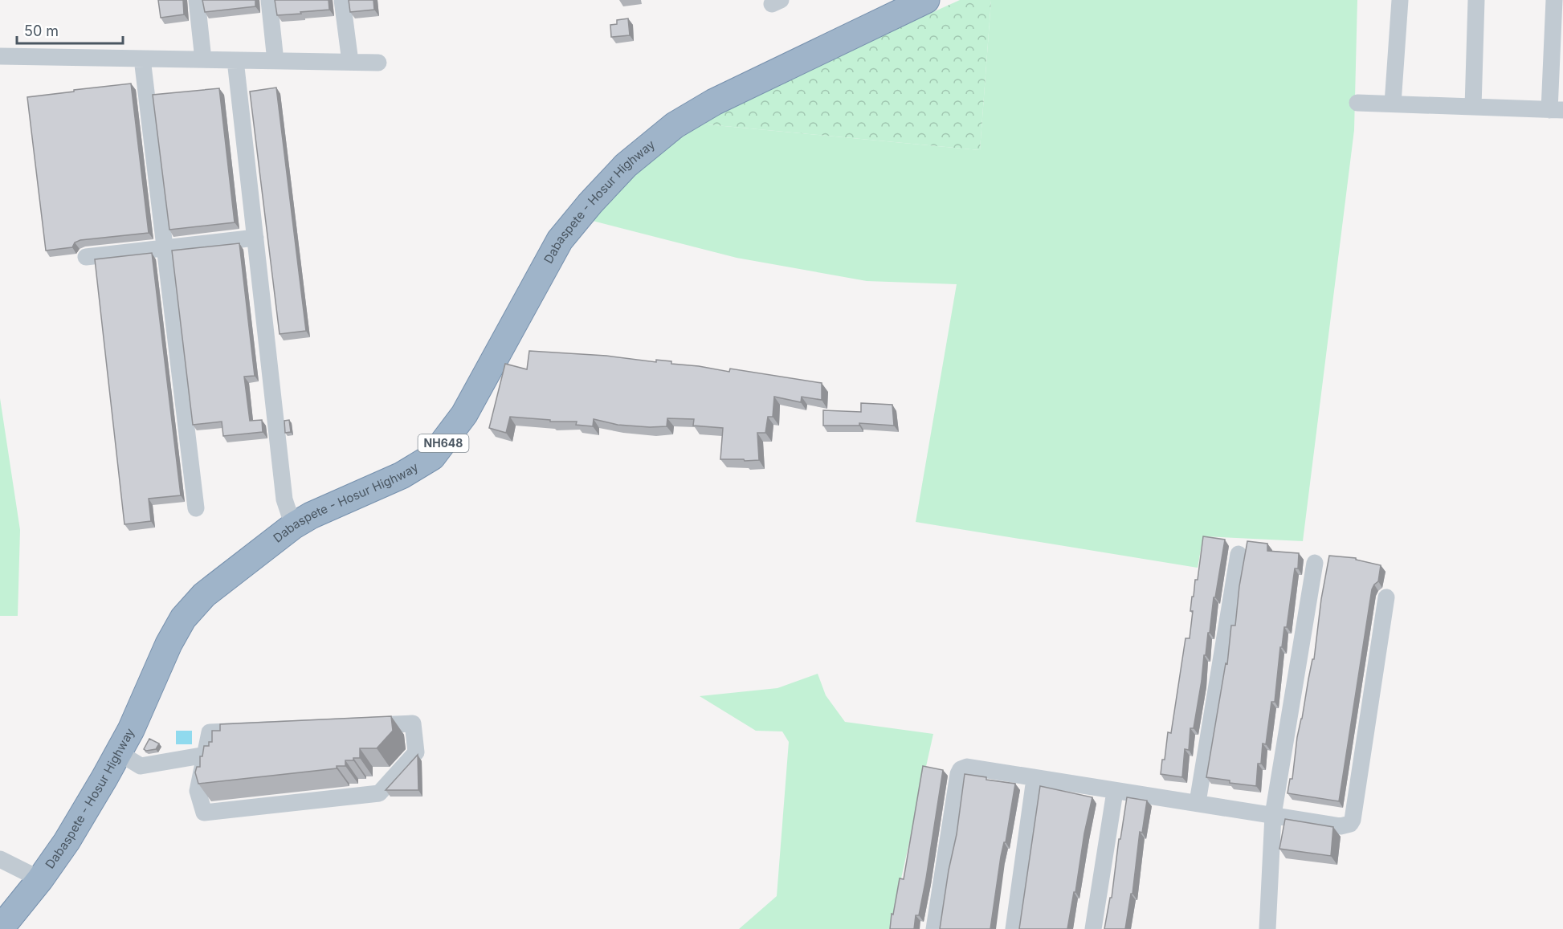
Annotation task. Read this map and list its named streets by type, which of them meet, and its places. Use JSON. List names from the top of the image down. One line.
{"streets":{"highway":["Dabaspete - Hosur Highway","NH648"]},"scale_bar":"50 m"}
